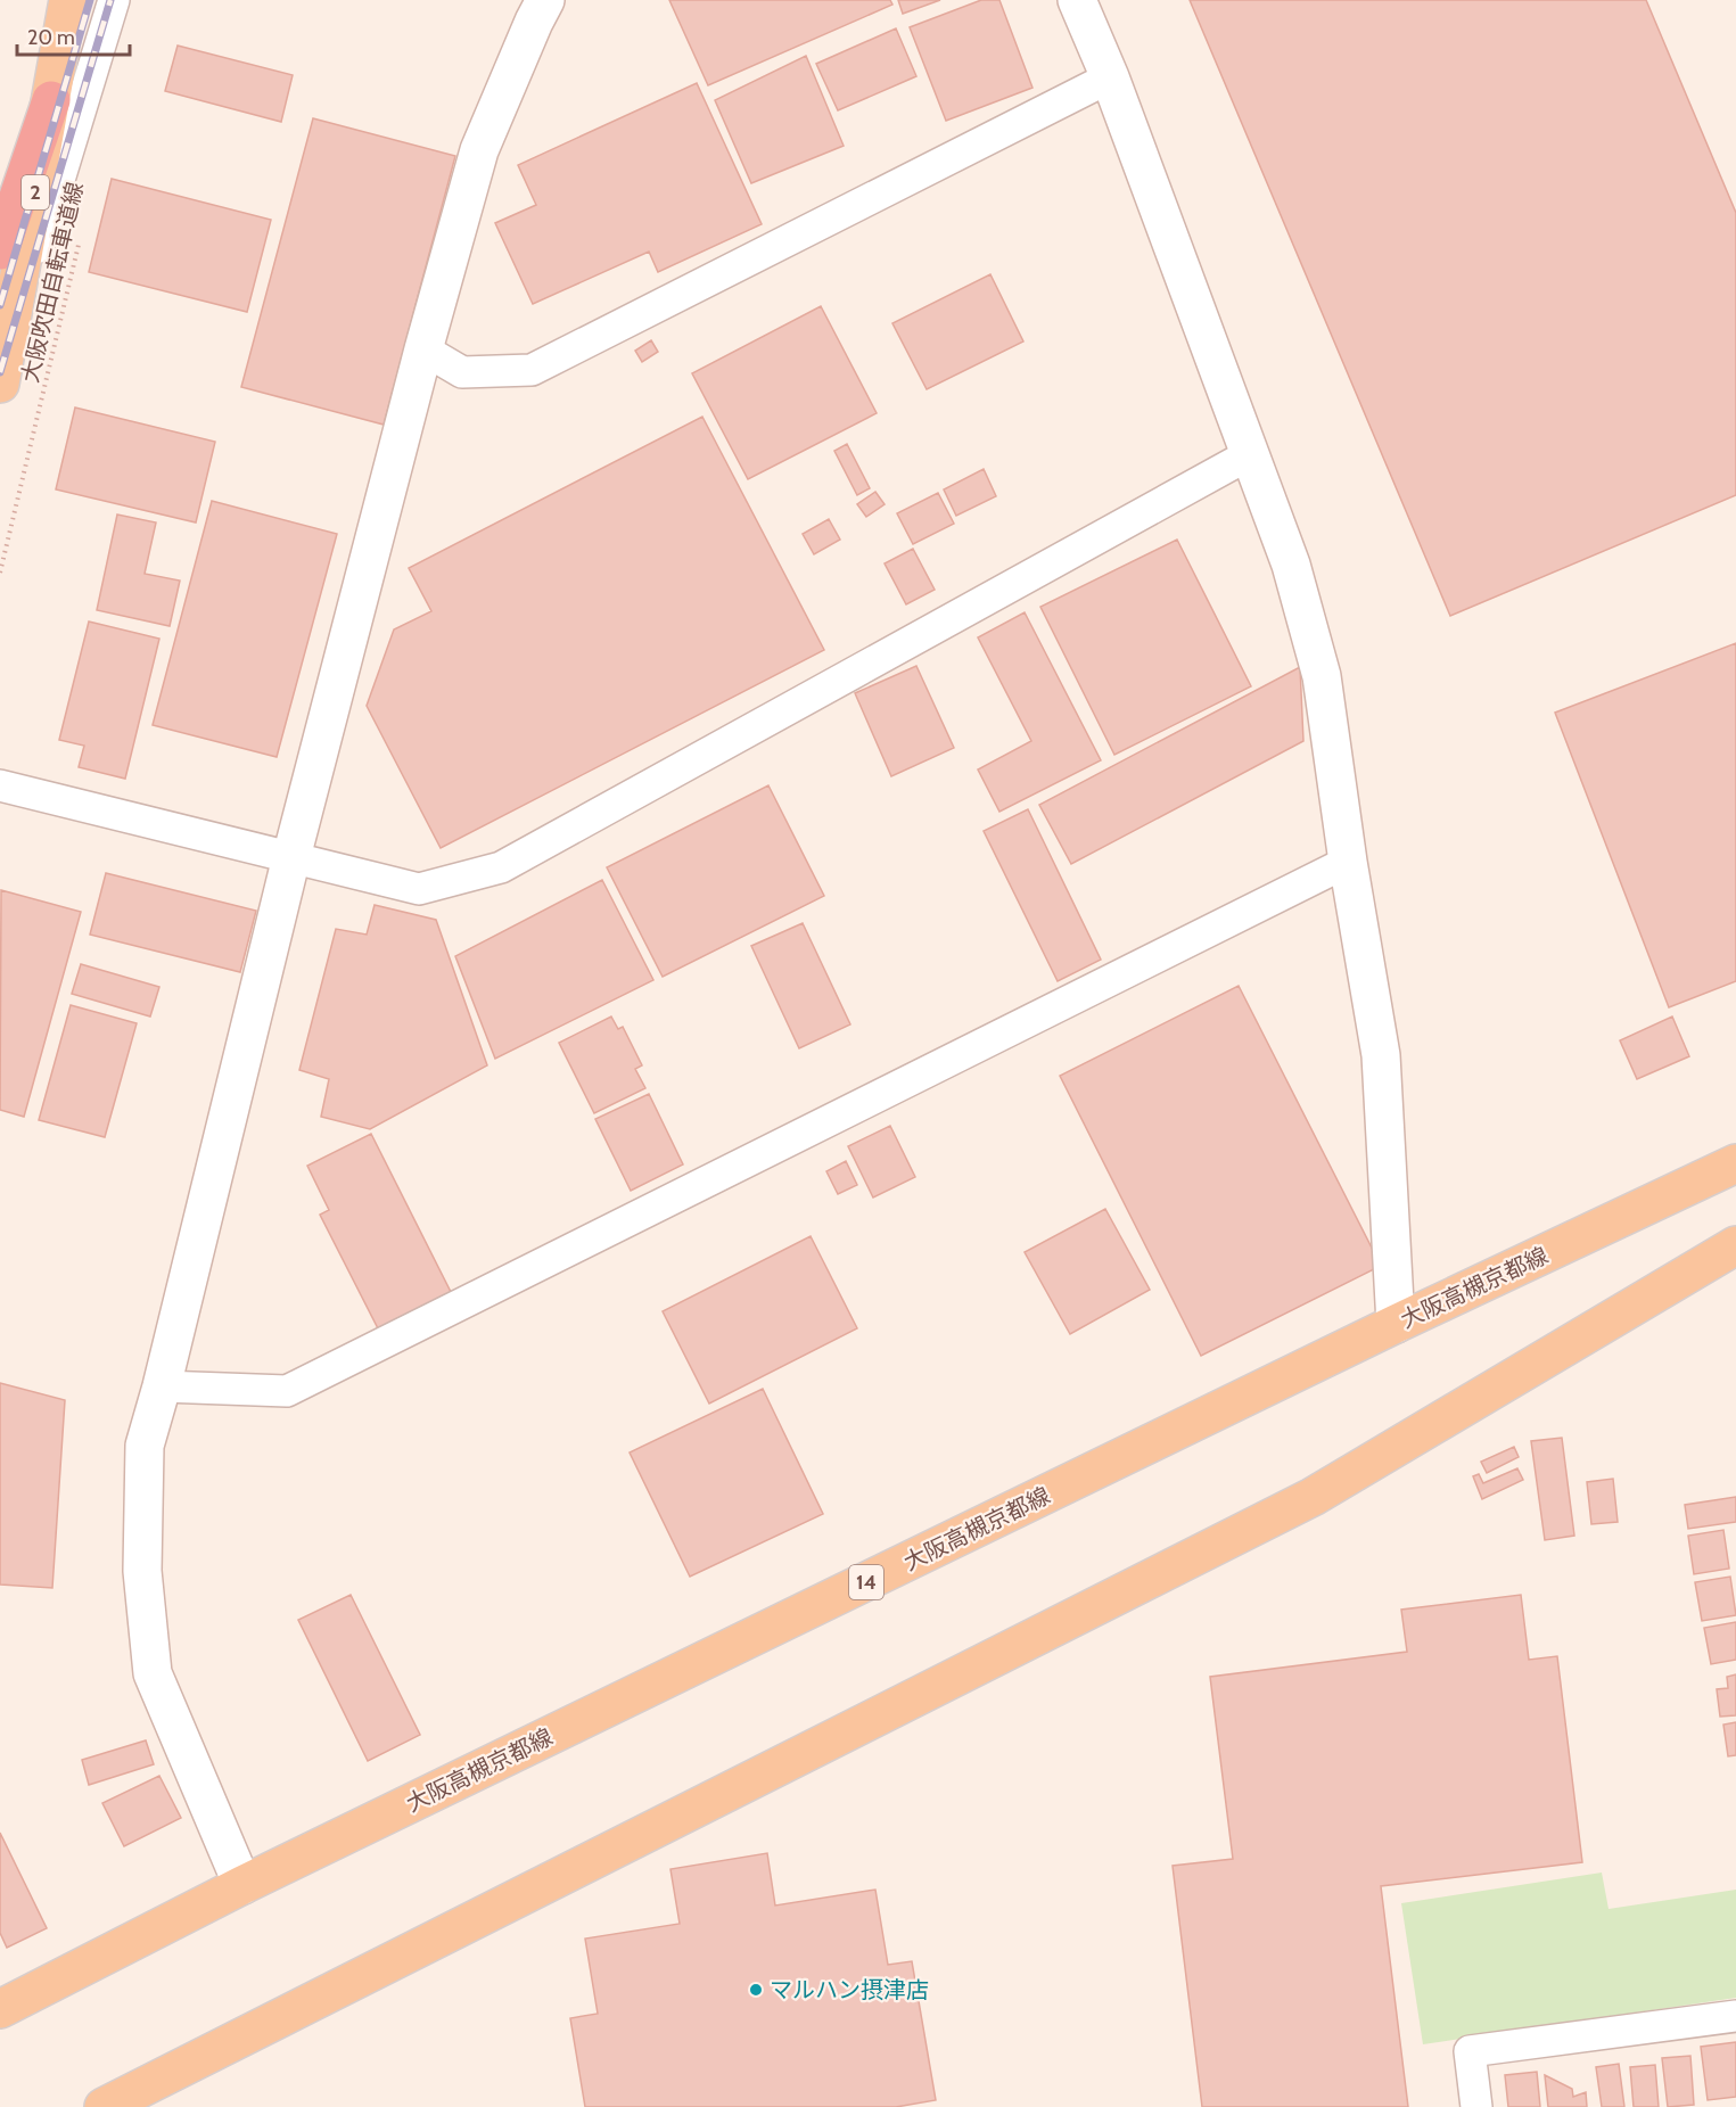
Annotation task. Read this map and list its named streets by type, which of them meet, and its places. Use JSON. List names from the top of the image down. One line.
{"streets":{"main road":["2","大阪高槻京都線","14"],"path":["大阪吹田自転車道線"]},"places":["マルハン摂津店"],"scale_bar":"20 m"}
